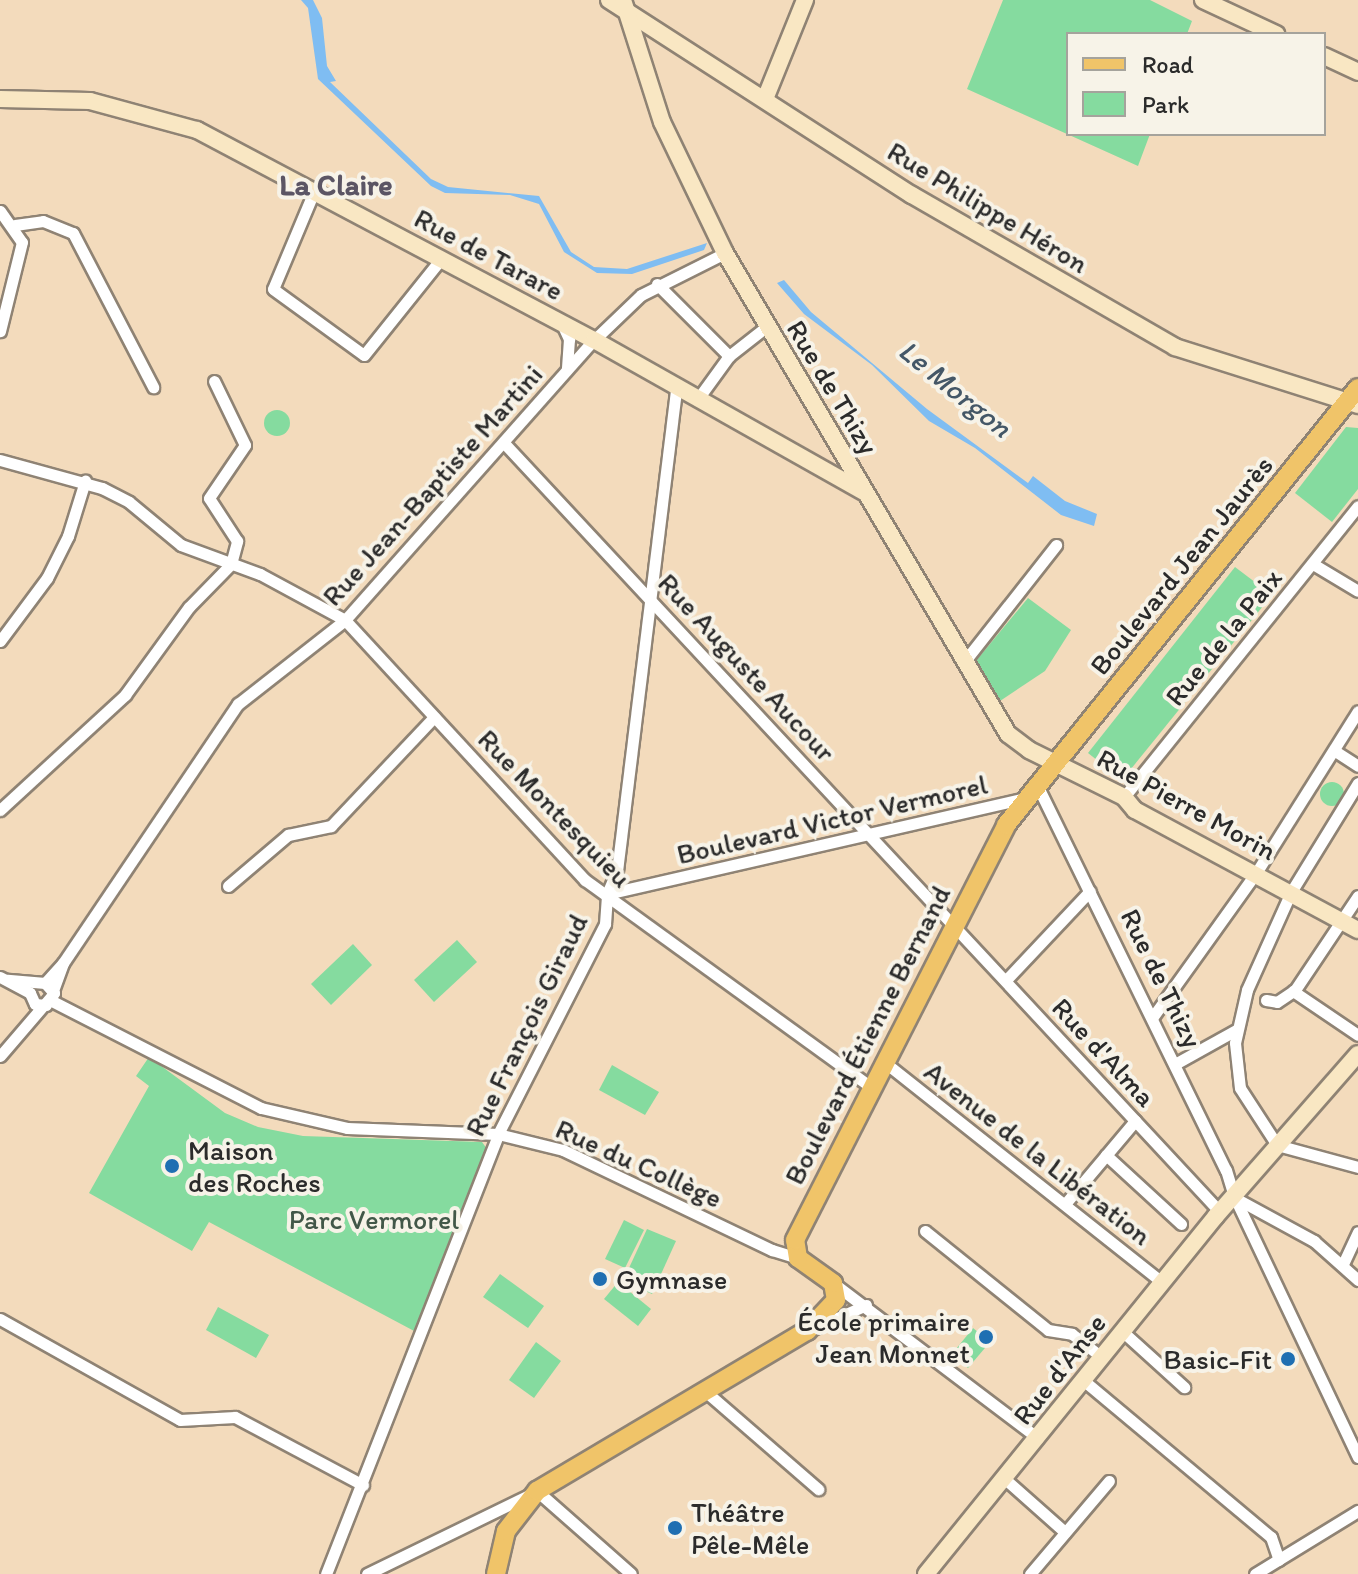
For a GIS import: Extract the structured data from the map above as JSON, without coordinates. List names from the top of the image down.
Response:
{
  "streets": {
    "main road": [
      "Rue Philippe Héron",
      "Rue de Tarare",
      "Rue de Thizy",
      "Boulevard Jean Jaurès",
      "Rue Pierre Morin",
      "Boulevard Étienne Bernand",
      "Rue d'Anse"
    ],
    "street": [
      "Rue Jean-Baptiste Martini",
      "Rue de la Paix",
      "Rue Auguste Aucour",
      "Rue Montesquieu",
      "Boulevard Victor Vermorel",
      "Rue François Giraud",
      "Rue d'Alma",
      "Avenue de la Libération",
      "Rue du Collège"
    ]
  },
  "crossings": [
    ["Rue Philippe Héron", "Rue de Thizy"],
    ["Rue Philippe Héron", "Boulevard Jean Jaurès"],
    ["Rue de Tarare", "Rue de Thizy"],
    ["Rue de Tarare", "Rue Jean-Baptiste Martini"],
    ["Rue de Tarare", "Rue François Giraud"],
    ["Rue de Thizy", "Rue Jean-Baptiste Martini"],
    ["Rue de Thizy", "Boulevard Jean Jaurès"],
    ["Rue de Thizy", "Rue Pierre Morin"],
    ["Rue de Thizy", "Boulevard Étienne Bernand"],
    ["Rue de Thizy", "Rue d'Anse"],
    ["Rue Jean-Baptiste Martini", "Rue Auguste Aucour"],
    ["Rue Jean-Baptiste Martini", "Rue Montesquieu"],
    ["Rue Jean-Baptiste Martini", "Rue du Collège"],
    ["Boulevard Jean Jaurès", "Rue Pierre Morin"],
    ["Boulevard Jean Jaurès", "Boulevard Étienne Bernand"],
    ["Rue de la Paix", "Rue Pierre Morin"],
    ["Rue Auguste Aucour", "Boulevard Victor Vermorel"],
    ["Rue Auguste Aucour", "Rue François Giraud"],
    ["Rue Auguste Aucour", "Boulevard Étienne Bernand"],
    ["Rue Auguste Aucour", "Rue d'Alma"],
    ["Rue Montesquieu", "Boulevard Victor Vermorel"],
    ["Rue Montesquieu", "Rue François Giraud"],
    ["Rue Montesquieu", "Boulevard Étienne Bernand"],
    ["Boulevard Victor Vermorel", "Rue François Giraud"],
    ["Boulevard Victor Vermorel", "Boulevard Étienne Bernand"],
    ["Rue François Giraud", "Rue du Collège"],
    ["Boulevard Étienne Bernand", "Rue d'Alma"],
    ["Boulevard Étienne Bernand", "Avenue de la Libération"],
    ["Boulevard Étienne Bernand", "Rue du Collège"],
    ["Rue d'Alma", "Rue d'Anse"],
    ["Avenue de la Libération", "Rue d'Anse"]
  ],
  "districts": ["La Claire"],
  "water": ["Le Morgon"],
  "parks": ["Parc Vermorel"],
  "places": [
    "Maison des Roches",
    "Gymnase",
    "École primaire Jean Monnet",
    "Basic-Fit",
    "Théâtre Pêle-Mêle"
  ],
  "legend": ["Road", "Park"]
}
